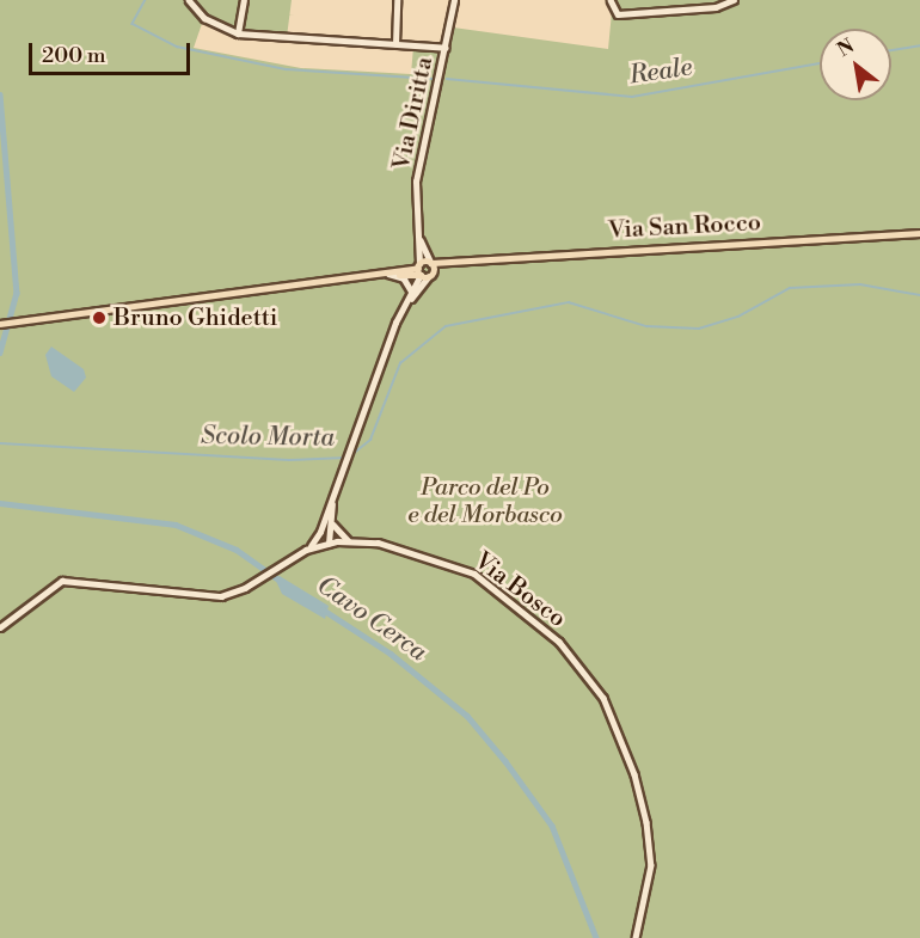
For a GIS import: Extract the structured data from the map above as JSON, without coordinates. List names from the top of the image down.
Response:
{
  "streets": {
    "main road": ["Via San Rocco"],
    "street": ["Via Diritta", "Via Bosco"]
  },
  "crossings": [
    ["Via Diritta", "Via San Rocco"]
  ],
  "water": ["Reale", "Scolo Morta", "Cavo Cerca"],
  "parks": ["Parco del Po e del Morbasco"],
  "places": ["Bruno Ghidetti"],
  "scale_bar": "200 m",
  "north": "top left"
}
